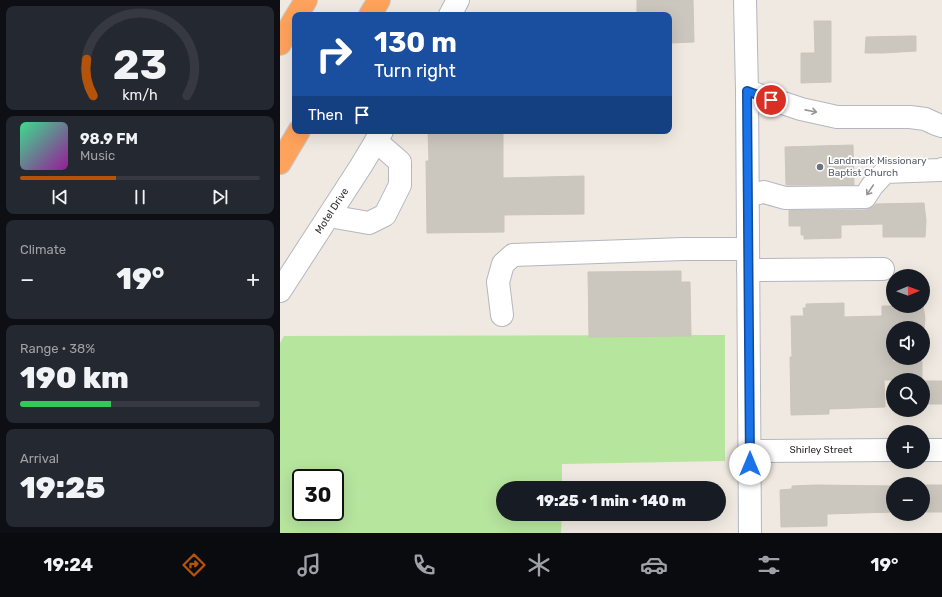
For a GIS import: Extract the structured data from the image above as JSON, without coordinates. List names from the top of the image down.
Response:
{
  "streets": {
    "street": ["Motel Drive", "Shirley Street"]
  },
  "places": ["Landmark Missionary Baptist Church"],
  "north": "right",
  "page": {
    "turn": ["130 m", "Turn right"],
    "then": "Then",
    "song": ["98.9 FM", "Music"],
    "tile": [
      "Climate",
      ["Range · 38%", "190 km"],
      ["Arrival", "19:25"]
    ],
    "heat": ["−", "19°", "+"],
    "map_buttons": ["+", "−"],
    "limit": "30",
    "trip": "19:25 · 1 min · 140 m",
    "tabs": ["19:24", "19°"],
    "gauge": ["23", "km/h"]
  }
}
